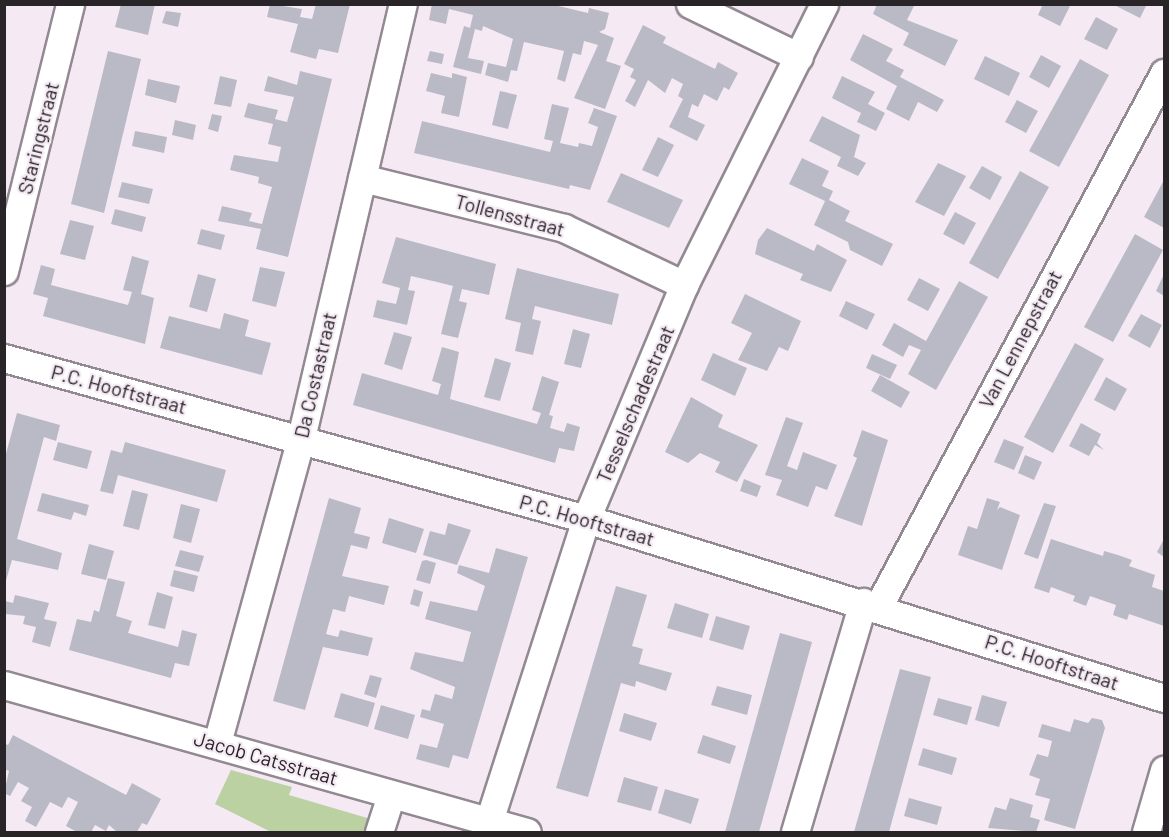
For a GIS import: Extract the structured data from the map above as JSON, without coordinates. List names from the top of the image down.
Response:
{
  "streets": {
    "street": [
      "Staringstraat",
      "Tollensstraat",
      "Van Lennepstraat",
      "Da Costastraat",
      "P.C. Hooftstraat",
      "Tesselschadestraat",
      "Jacob Catsstraat"
    ]
  },
  "crossings": [
    ["Tollensstraat", "Da Costastraat"],
    ["Tollensstraat", "Tesselschadestraat"],
    ["Van Lennepstraat", "P.C. Hooftstraat"],
    ["Da Costastraat", "P.C. Hooftstraat"],
    ["Da Costastraat", "Jacob Catsstraat"],
    ["P.C. Hooftstraat", "Tesselschadestraat"],
    ["Tesselschadestraat", "Jacob Catsstraat"]
  ]
}
